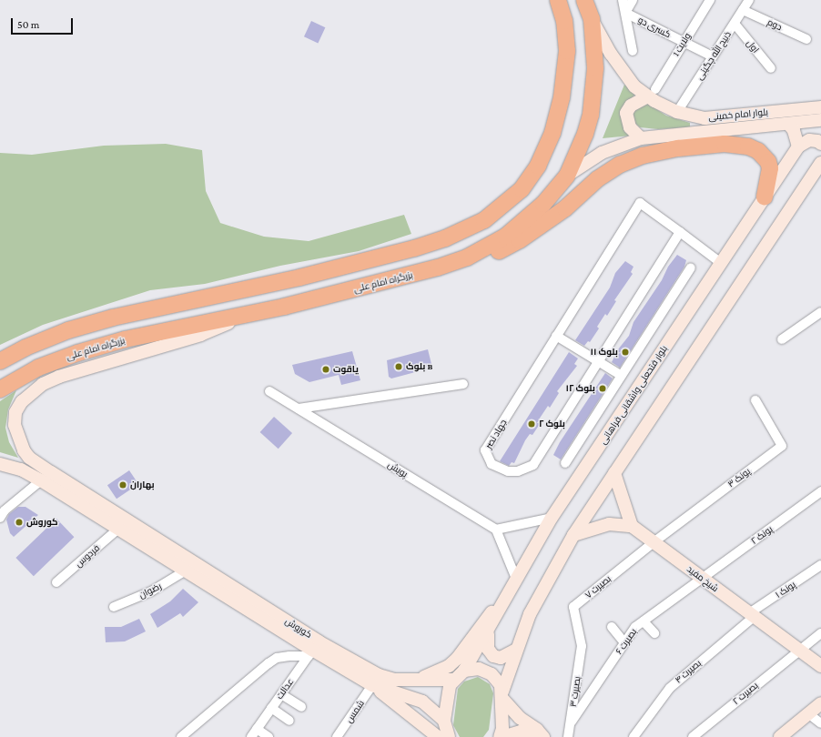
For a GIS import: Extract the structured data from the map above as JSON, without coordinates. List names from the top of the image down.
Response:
{
  "streets": {
    "highway": ["بزرگراه امام علی"],
    "main road": [
      "بلوار امام خمینی",
      "بلوار فتحعلی واشقانی فراهانی",
      "شیخ مفید",
      "کوروش"
    ],
    "street": [
      "دوم",
      "کسری دو",
      "ولایت 1",
      "اول",
      "ذبیح الله چگینی",
      "جهاد نصر",
      "پویش",
      "پونک ۳",
      "پونک ۲",
      "فردوس",
      "بصیرت ۷",
      "پونک ۱",
      "رضوان",
      "بصیرت ۶",
      "بصیرت ۴",
      "عدالت",
      "بصیرت ۳",
      "بصیرت ۲",
      "شمس"
    ]
  },
  "crossings": [
    ["دوم", "ذبیح الله چگینی"],
    ["کسری دو", "ولایت 1"],
    ["کسری دو", "ذبیح الله چگینی"],
    ["ولایت 1", "بلوار امام خمینی"],
    ["اول", "ذبیح الله چگینی"],
    ["ذبیح الله چگینی", "بلوار امام خمینی"],
    ["بلوار امام خمینی", "بزرگراه امام علی"],
    ["بزرگراه امام علی", "کوروش"],
    ["بلوار فتحعلی واشقانی فراهانی", "جهاد نصر"],
    ["بلوار فتحعلی واشقانی فراهانی", "کوروش"],
    ["پونک ۳", "شیخ مفید"],
    ["پونک ۳", "بصیرت ۷"],
    ["پونک ۲", "شیخ مفید"],
    ["پونک ۲", "بصیرت ۶"],
    ["فردوس", "کوروش"],
    ["شیخ مفید", "بصیرت ۷"],
    ["شیخ مفید", "پونک ۱"],
    ["شیخ مفید", "بصیرت ۶"],
    ["شیخ مفید", "بصیرت ۴"],
    ["شیخ مفید", "بصیرت ۲"],
    ["بصیرت ۷", "بصیرت ۳"],
    ["پونک ۱", "بصیرت ۴"],
    ["رضوان", "کوروش"],
    ["کوروش", "عدالت"],
    ["کوروش", "شمس"],
    ["بصیرت ۶", "بصیرت ۳"]
  ],
  "places": [
    "بلوک ۱۱",
    "بلوک B",
    "یاقوت",
    "بلوک ۱۲",
    "بلوک ۲",
    "بهاران",
    "کوروش"
  ],
  "scale_bar": "50 m"
}
